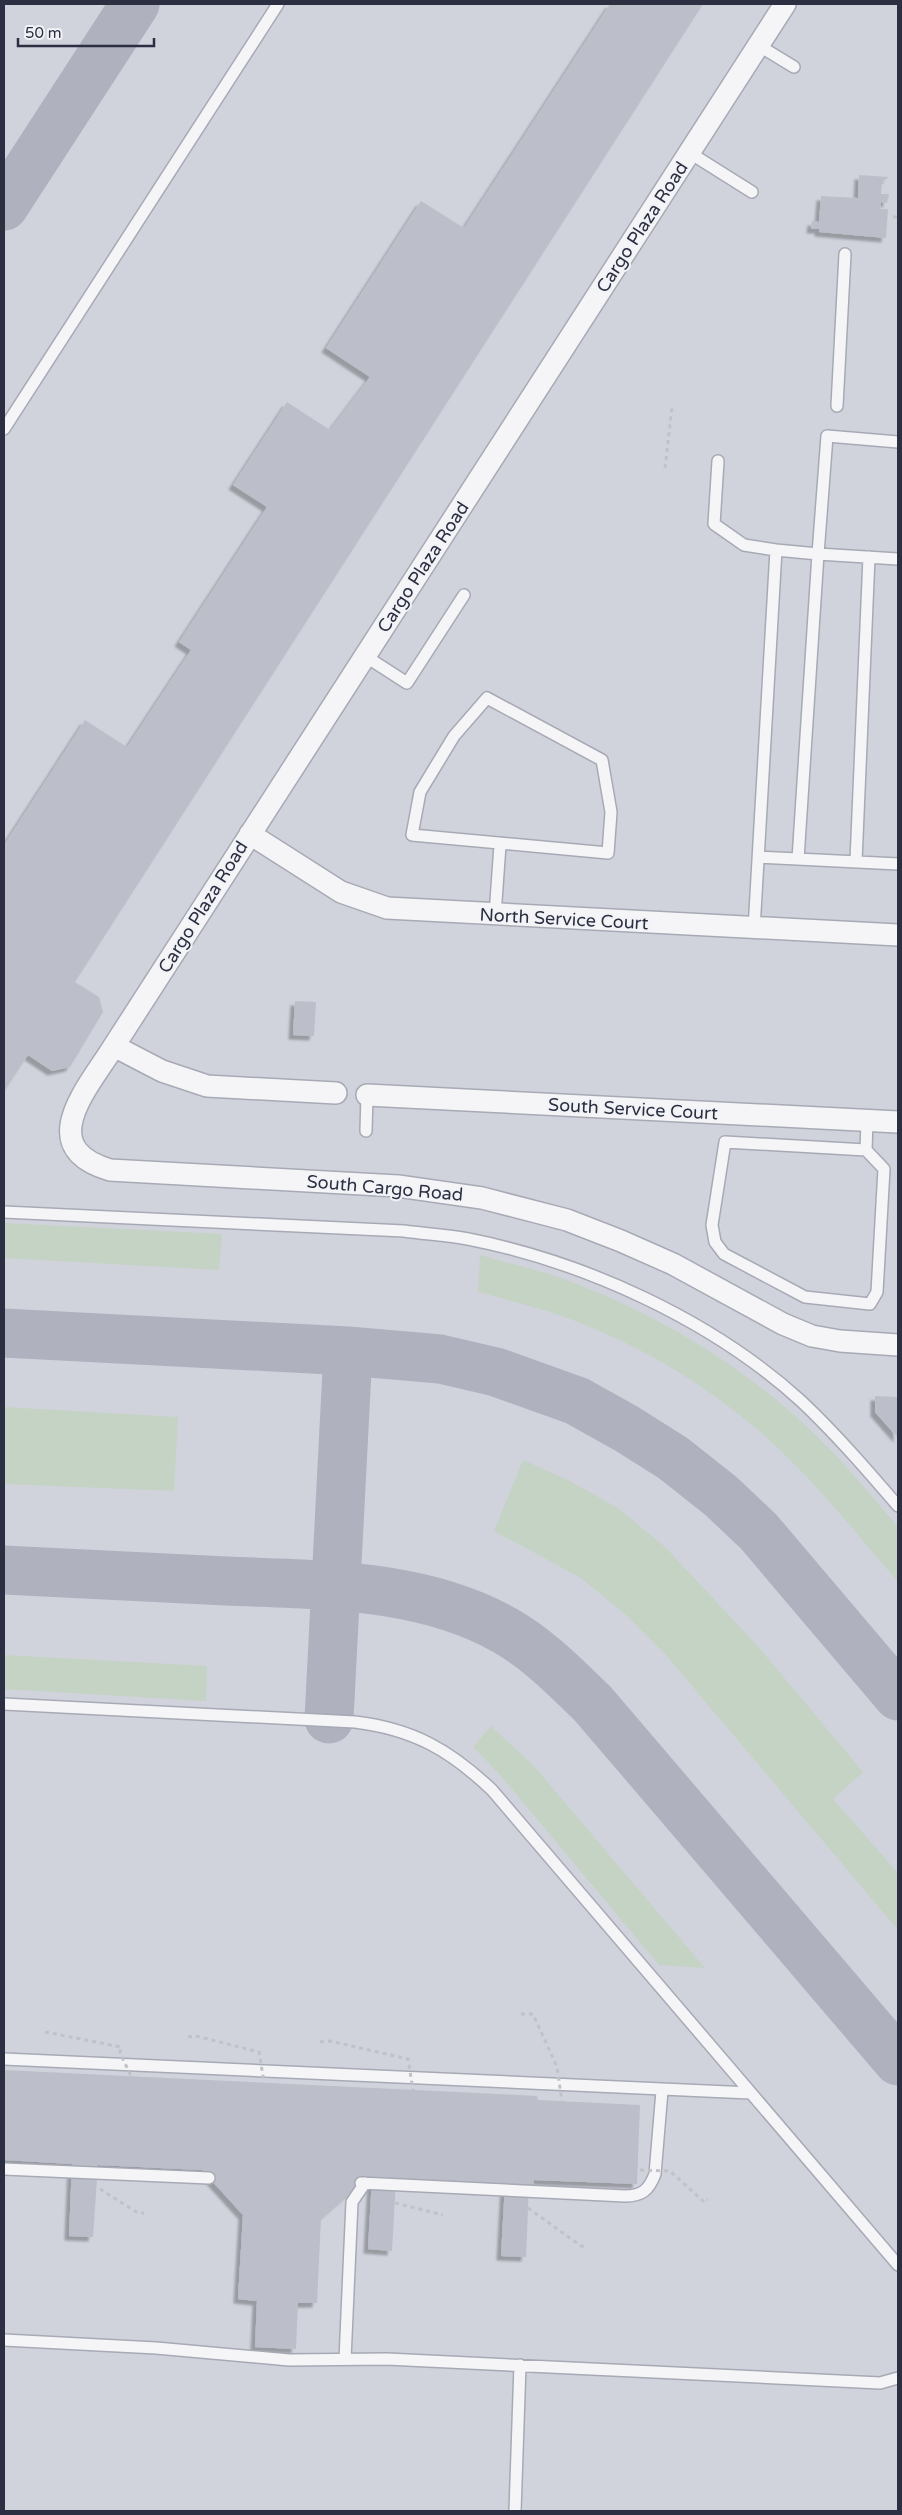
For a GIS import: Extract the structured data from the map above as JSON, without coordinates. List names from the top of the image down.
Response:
{
  "streets": {
    "street": [
      "Cargo Plaza Road",
      "North Service Court",
      "South Service Court",
      "South Cargo Road"
    ]
  },
  "crossings": [
    ["Cargo Plaza Road", "North Service Court"],
    ["Cargo Plaza Road", "South Cargo Road"]
  ],
  "scale_bar": "50 m"
}
